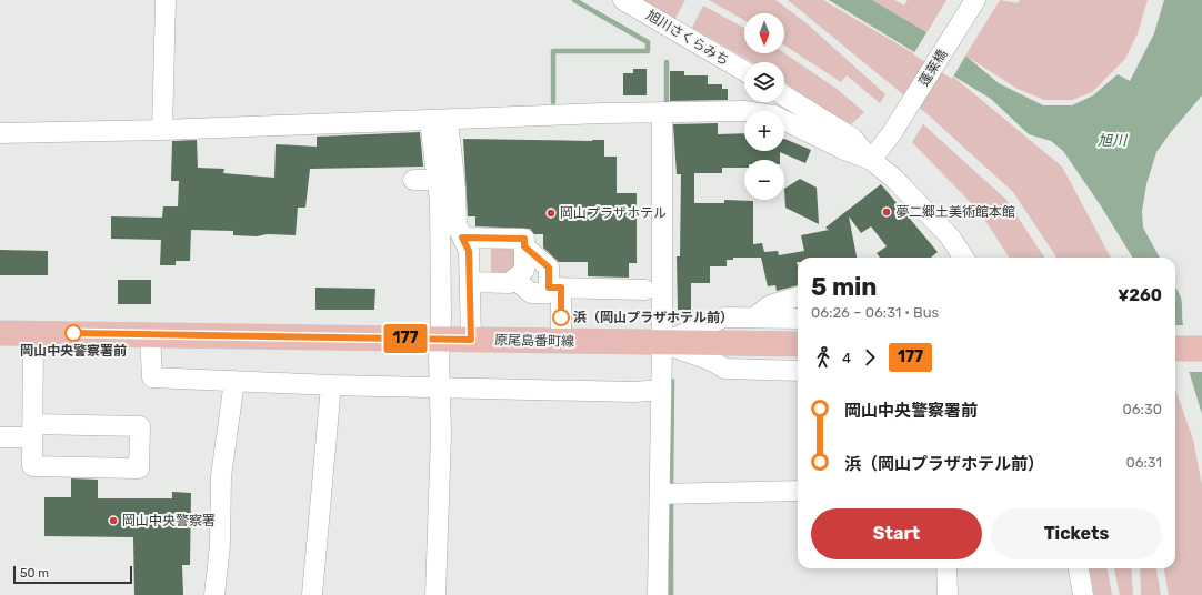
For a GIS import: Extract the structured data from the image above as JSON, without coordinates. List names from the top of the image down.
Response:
{
  "streets": {
    "main road": ["原尾島番町線"],
    "street": ["旭川さくらみち", "蓬莱橋"]
  },
  "water": ["旭川"],
  "places": [
    "夢二郷土美術館本館",
    "岡山プラザホテル",
    "浜（岡山プラザホテル前）",
    "岡山中央警察署前",
    "岡山中央警察署"
  ],
  "lines": ["bus line 177"],
  "scale_bar": "50 m",
  "north": "bottom",
  "page": {
    "on_map": "177",
    "map_buttons": ["+", "−"],
    "heading": ["5 min", "06:26 – 06:31 · Bus", "¥260"],
    "legs": ["4", "177"],
    "list": [
      {
        "name": "岡山中央警察署前",
        "value": "06:30"
      },
      {
        "name": "浜（岡山プラザホテル前）",
        "value": "06:31"
      }
    ],
    "buttons": ["Start", "Tickets"],
    "scale": "50 m"
  }
}
